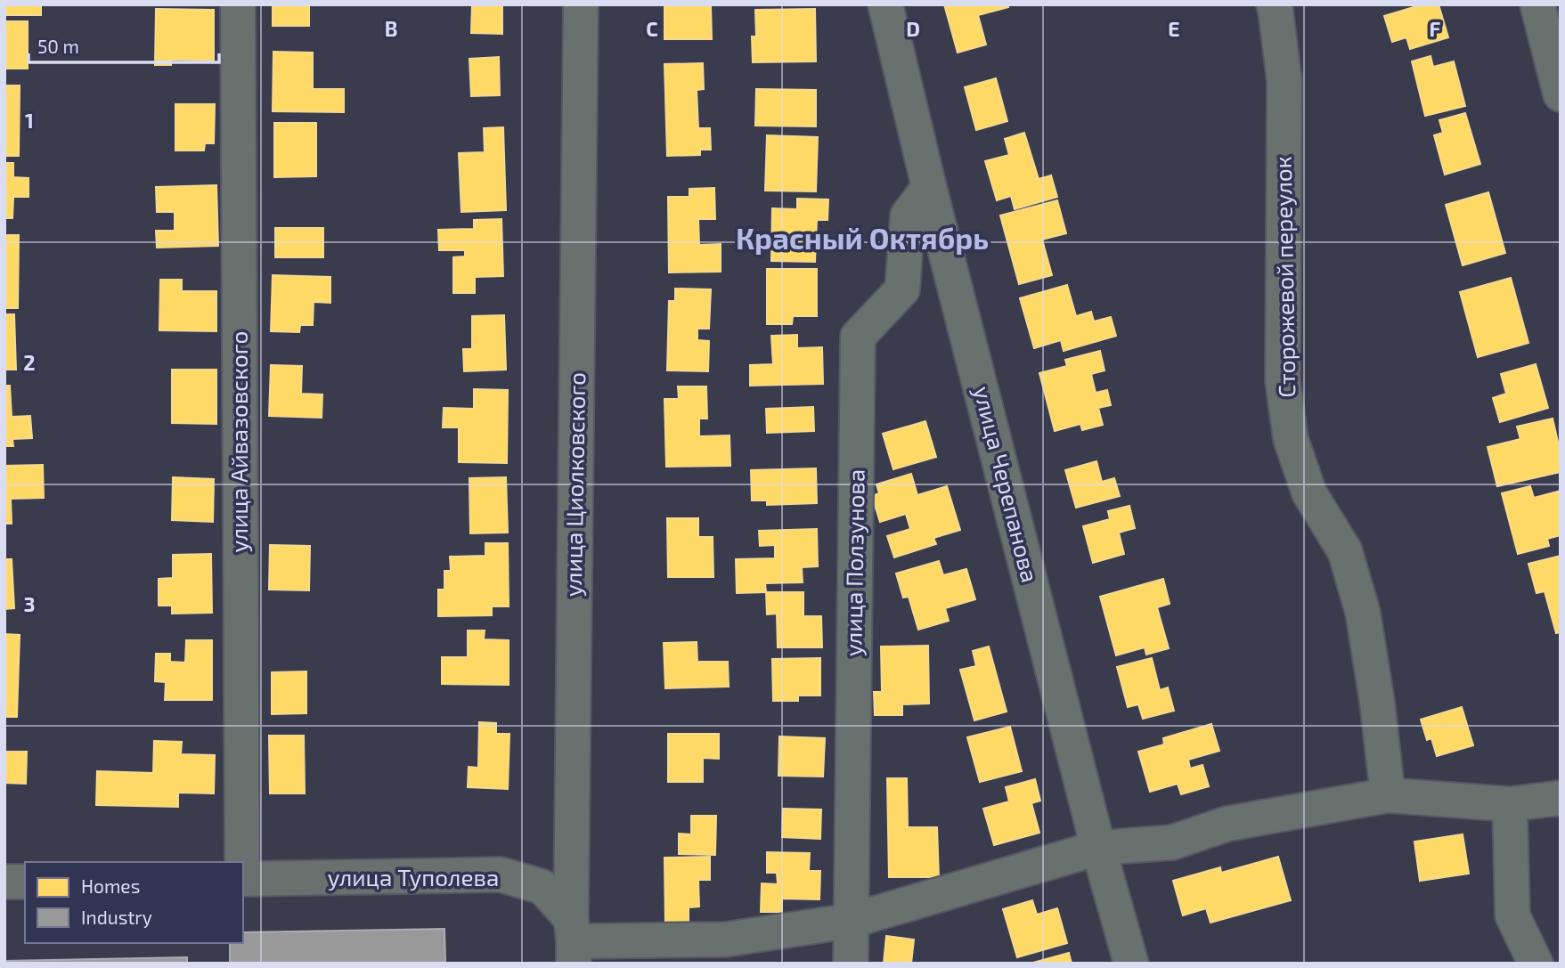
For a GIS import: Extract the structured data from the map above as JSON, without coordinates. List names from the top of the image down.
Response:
{
  "streets": {
    "street": [
      "Сторожевой переулок",
      "улица Айвазовского",
      "улица Циолковского",
      "улица Черепанова",
      "улица Ползунова",
      "улица Туполева"
    ]
  },
  "crossings": [
    ["улица Циолковского", "улица Туполева"],
    ["улица Черепанова", "улица Ползунова"]
  ],
  "districts": ["Красный Октябрь"],
  "legend": ["Homes", "Industry"],
  "scale_bar": "50 m",
  "grid": {
    "columns": [
      "B",
      "C",
      "D",
      "E",
      "F"
    ],
    "rows": ["1", "2", "3"]
  }
}
